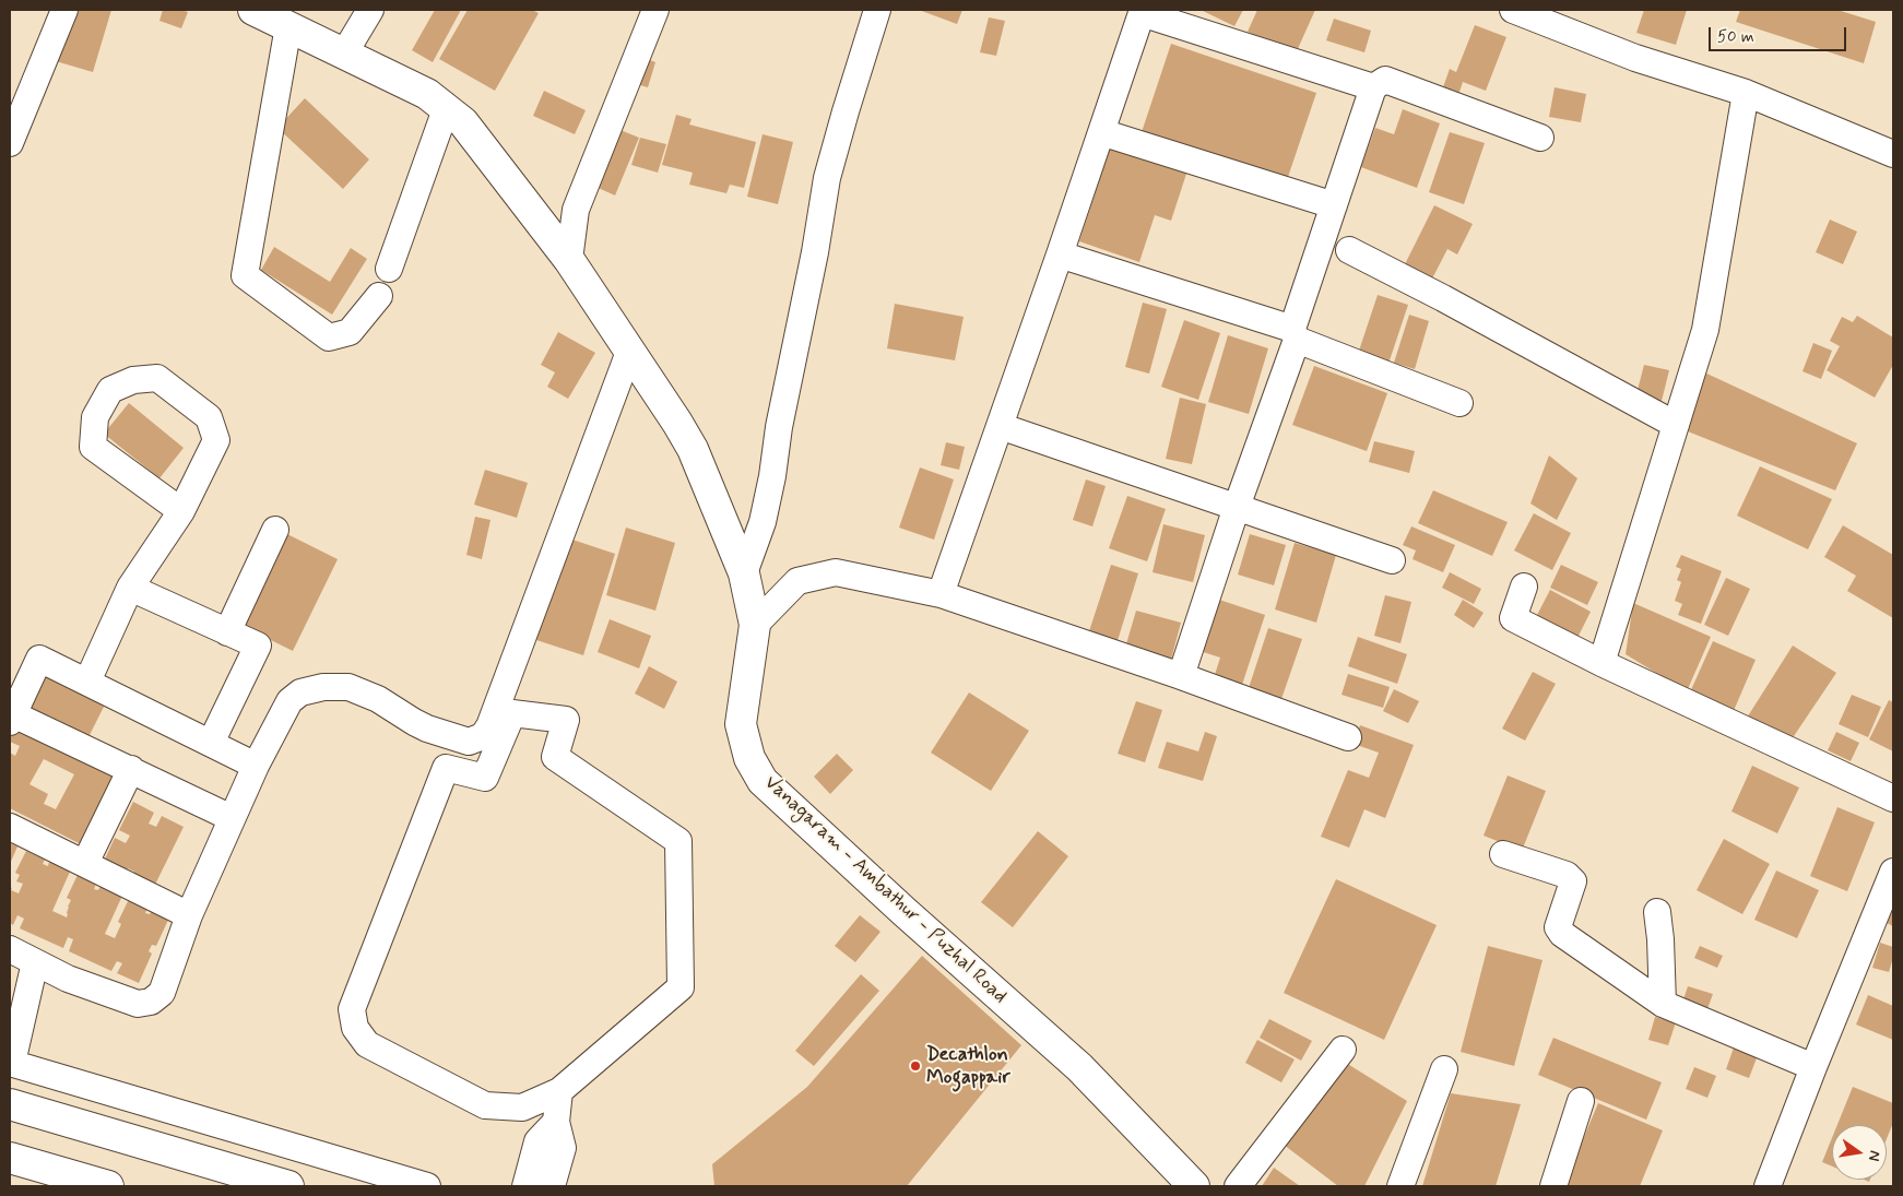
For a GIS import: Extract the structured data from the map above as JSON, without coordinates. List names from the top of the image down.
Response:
{
  "streets": {
    "main road": ["Vanagaram - Ambathur - Puzhal Road"]
  },
  "places": ["Decathlon Mogappair"],
  "scale_bar": "50 m",
  "north": "right"
}
